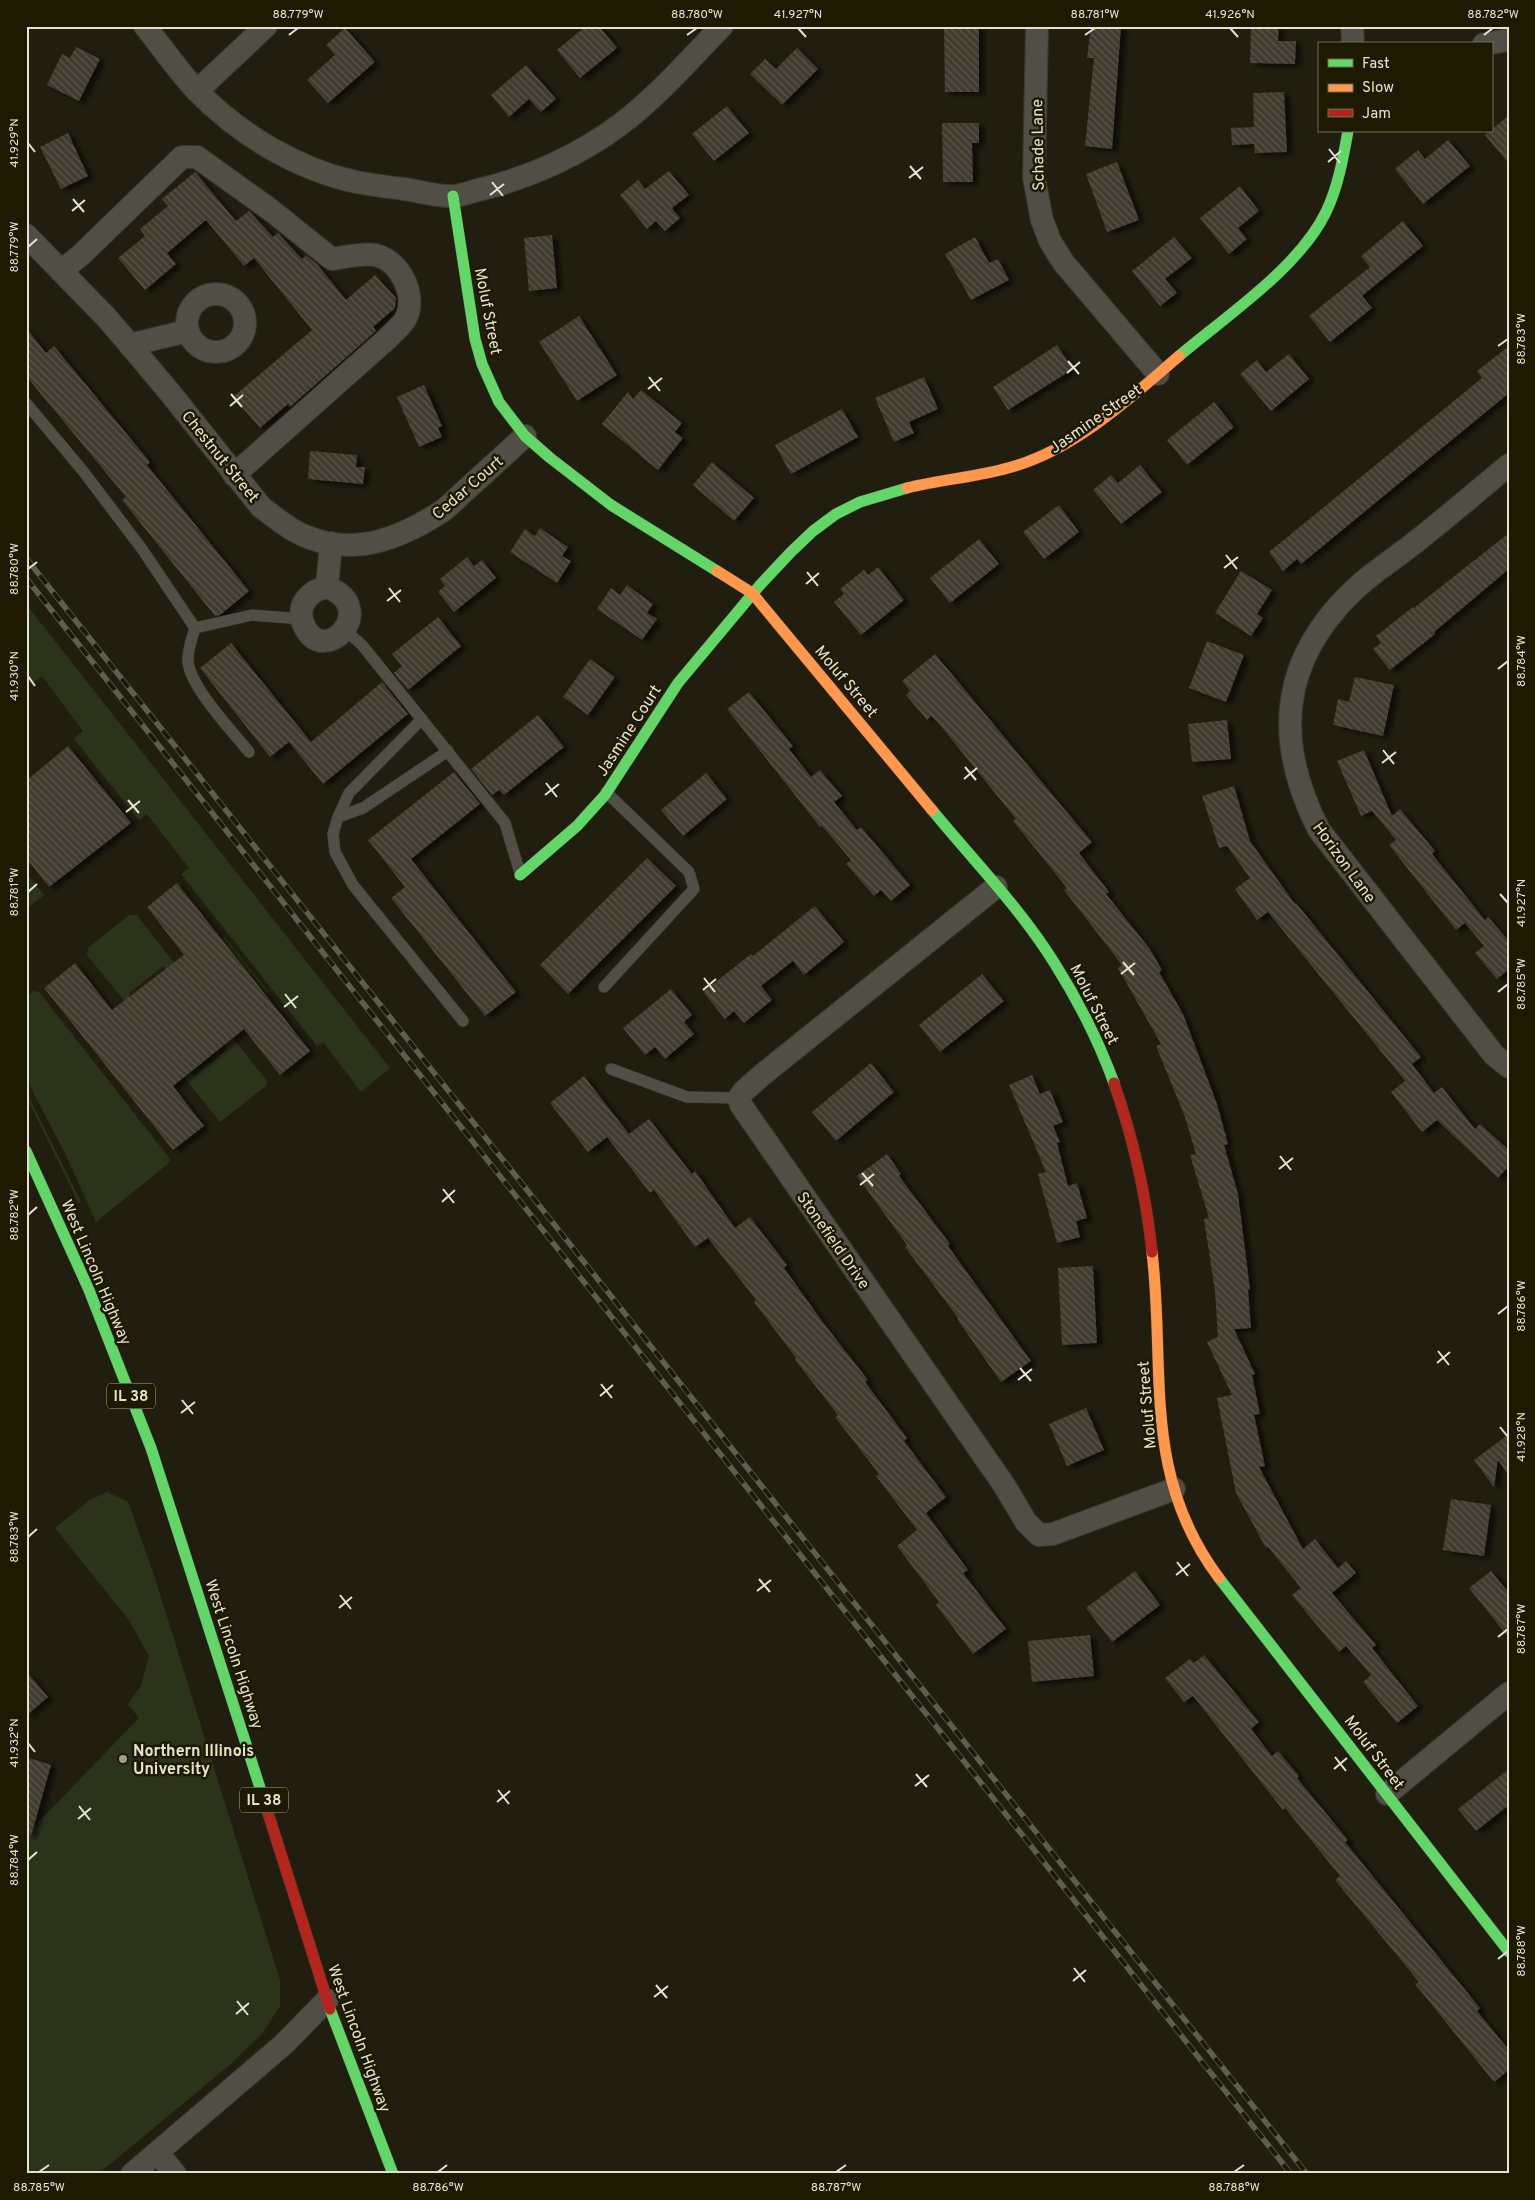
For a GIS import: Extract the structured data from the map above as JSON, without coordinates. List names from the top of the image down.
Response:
{
  "streets": {
    "street": [
      "Schade Lane",
      "Moluf Street",
      "Jasmine Street",
      "Chestnut Street",
      "Cedar Court",
      "Jasmine Court",
      "Horizon Lane",
      "Stonefield Drive",
      "West Lincoln Highway",
      "IL 38"
    ]
  },
  "crossings": [
    ["Schade Lane", "Jasmine Street"],
    ["Moluf Street", "Jasmine Street"],
    ["Moluf Street", "Cedar Court"],
    ["Moluf Street", "Jasmine Court"],
    ["Moluf Street", "Stonefield Drive"],
    ["Jasmine Street", "Jasmine Court"],
    ["Chestnut Street", "Cedar Court"]
  ],
  "places": ["Northern Illinois University"],
  "legend": ["Fast", "Slow", "Jam"],
  "coordinates": [
    "88.779°W",
    "88.780°W",
    "41.927°N",
    "88.781°W",
    "41.926°N",
    "88.782°W",
    "41.929°N",
    "88.783°W",
    "88.784°W",
    "41.930°N",
    "88.785°W",
    "88.786°W",
    "41.928°N",
    "88.787°W",
    "41.932°N",
    "88.788°W"
  ]
}
